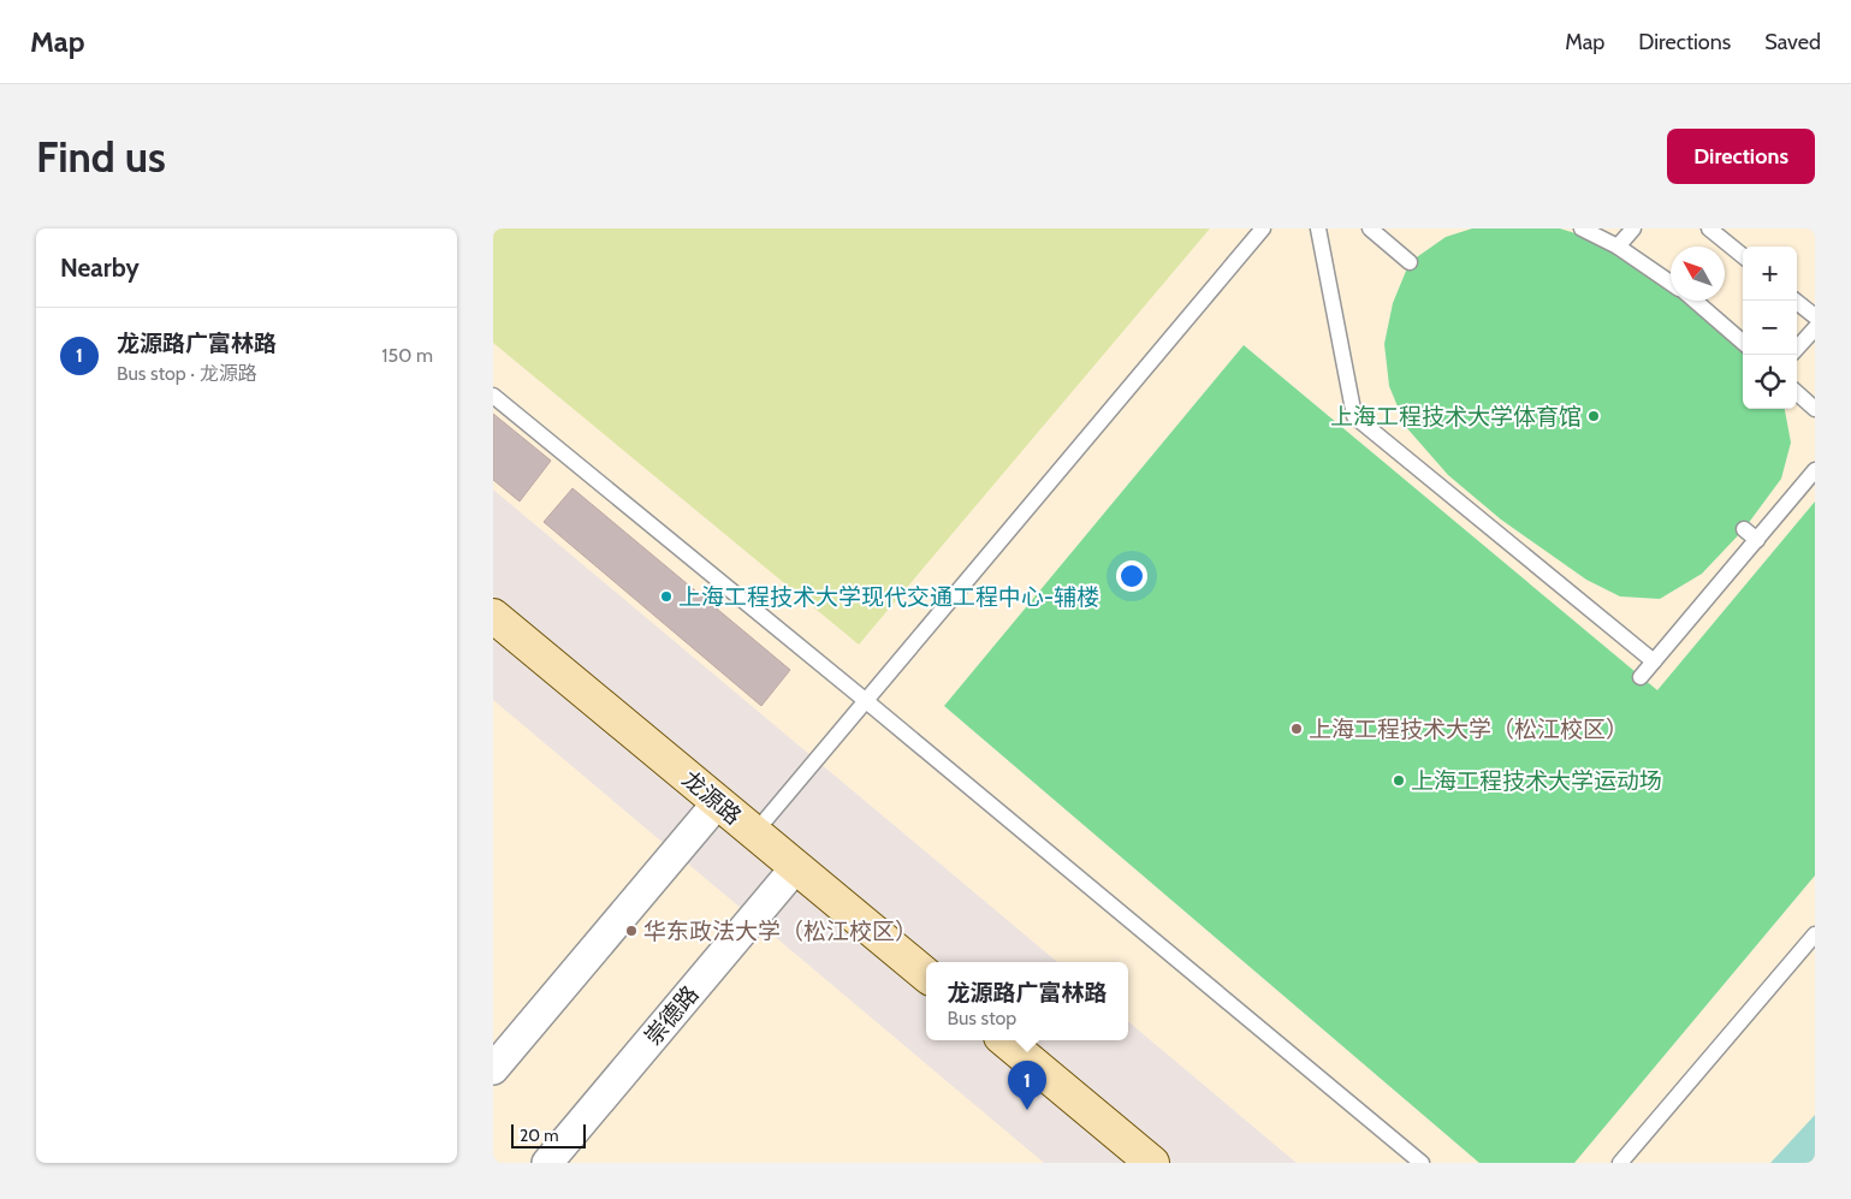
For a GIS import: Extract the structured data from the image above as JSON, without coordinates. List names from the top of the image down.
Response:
{
  "streets": {
    "main road": ["龙源路"],
    "street": ["崇德路"]
  },
  "crossings": [
    ["龙源路", "崇德路"]
  ],
  "places": [
    "上海工程技术大学体育馆",
    "上海工程技术大学现代交通工程中心-辅楼",
    "上海工程技术大学（松江校区）",
    "上海工程技术大学运动场",
    "华东政法大学（松江校区）"
  ],
  "scale_bar": "20 m",
  "north": "top left",
  "page": {
    "header": "Map",
    "nav": ["Map", "Directions", "Saved"],
    "buttons": "Directions",
    "title": "Find us",
    "heading": "Nearby",
    "map_buttons": ["+", "−"],
    "list": [
      {
        "mark": "1",
        "name": "龙源路广富林路",
        "note": "Bus stop · 龙源路",
        "value": "150 m"
      }
    ],
    "popup": ["龙源路广富林路", "Bus stop"],
    "pins": "1",
    "scale": "20 m"
  }
}
